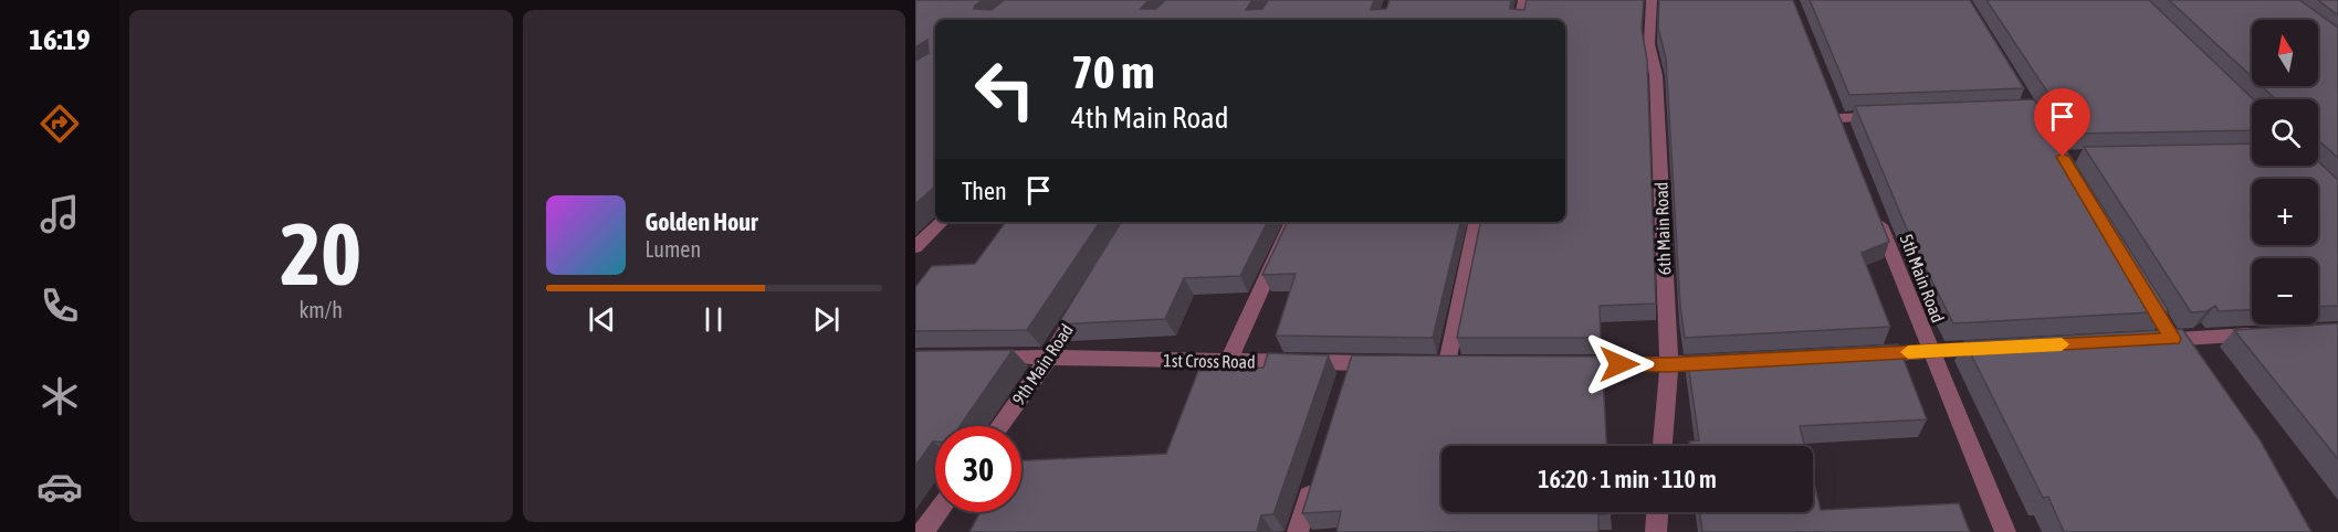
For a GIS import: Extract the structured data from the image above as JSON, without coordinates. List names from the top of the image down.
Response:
{
  "streets": {
    "street": [
      "6th Main Road",
      "5th Main Road",
      "1st Cross Road",
      "9th Main Road"
    ]
  },
  "crossings": [
    ["1st Cross Road", "9th Main Road"]
  ],
  "north": "top",
  "page": {
    "tabs": "16:19",
    "tile": ["20", "km/h"],
    "map_buttons": ["+", "−"],
    "turn": ["70 m", "4th Main Road"],
    "then": "Then",
    "song": ["Golden Hour", "Lumen"],
    "limit": "30",
    "trip": "16:20 · 1 min · 110 m"
  }
}
